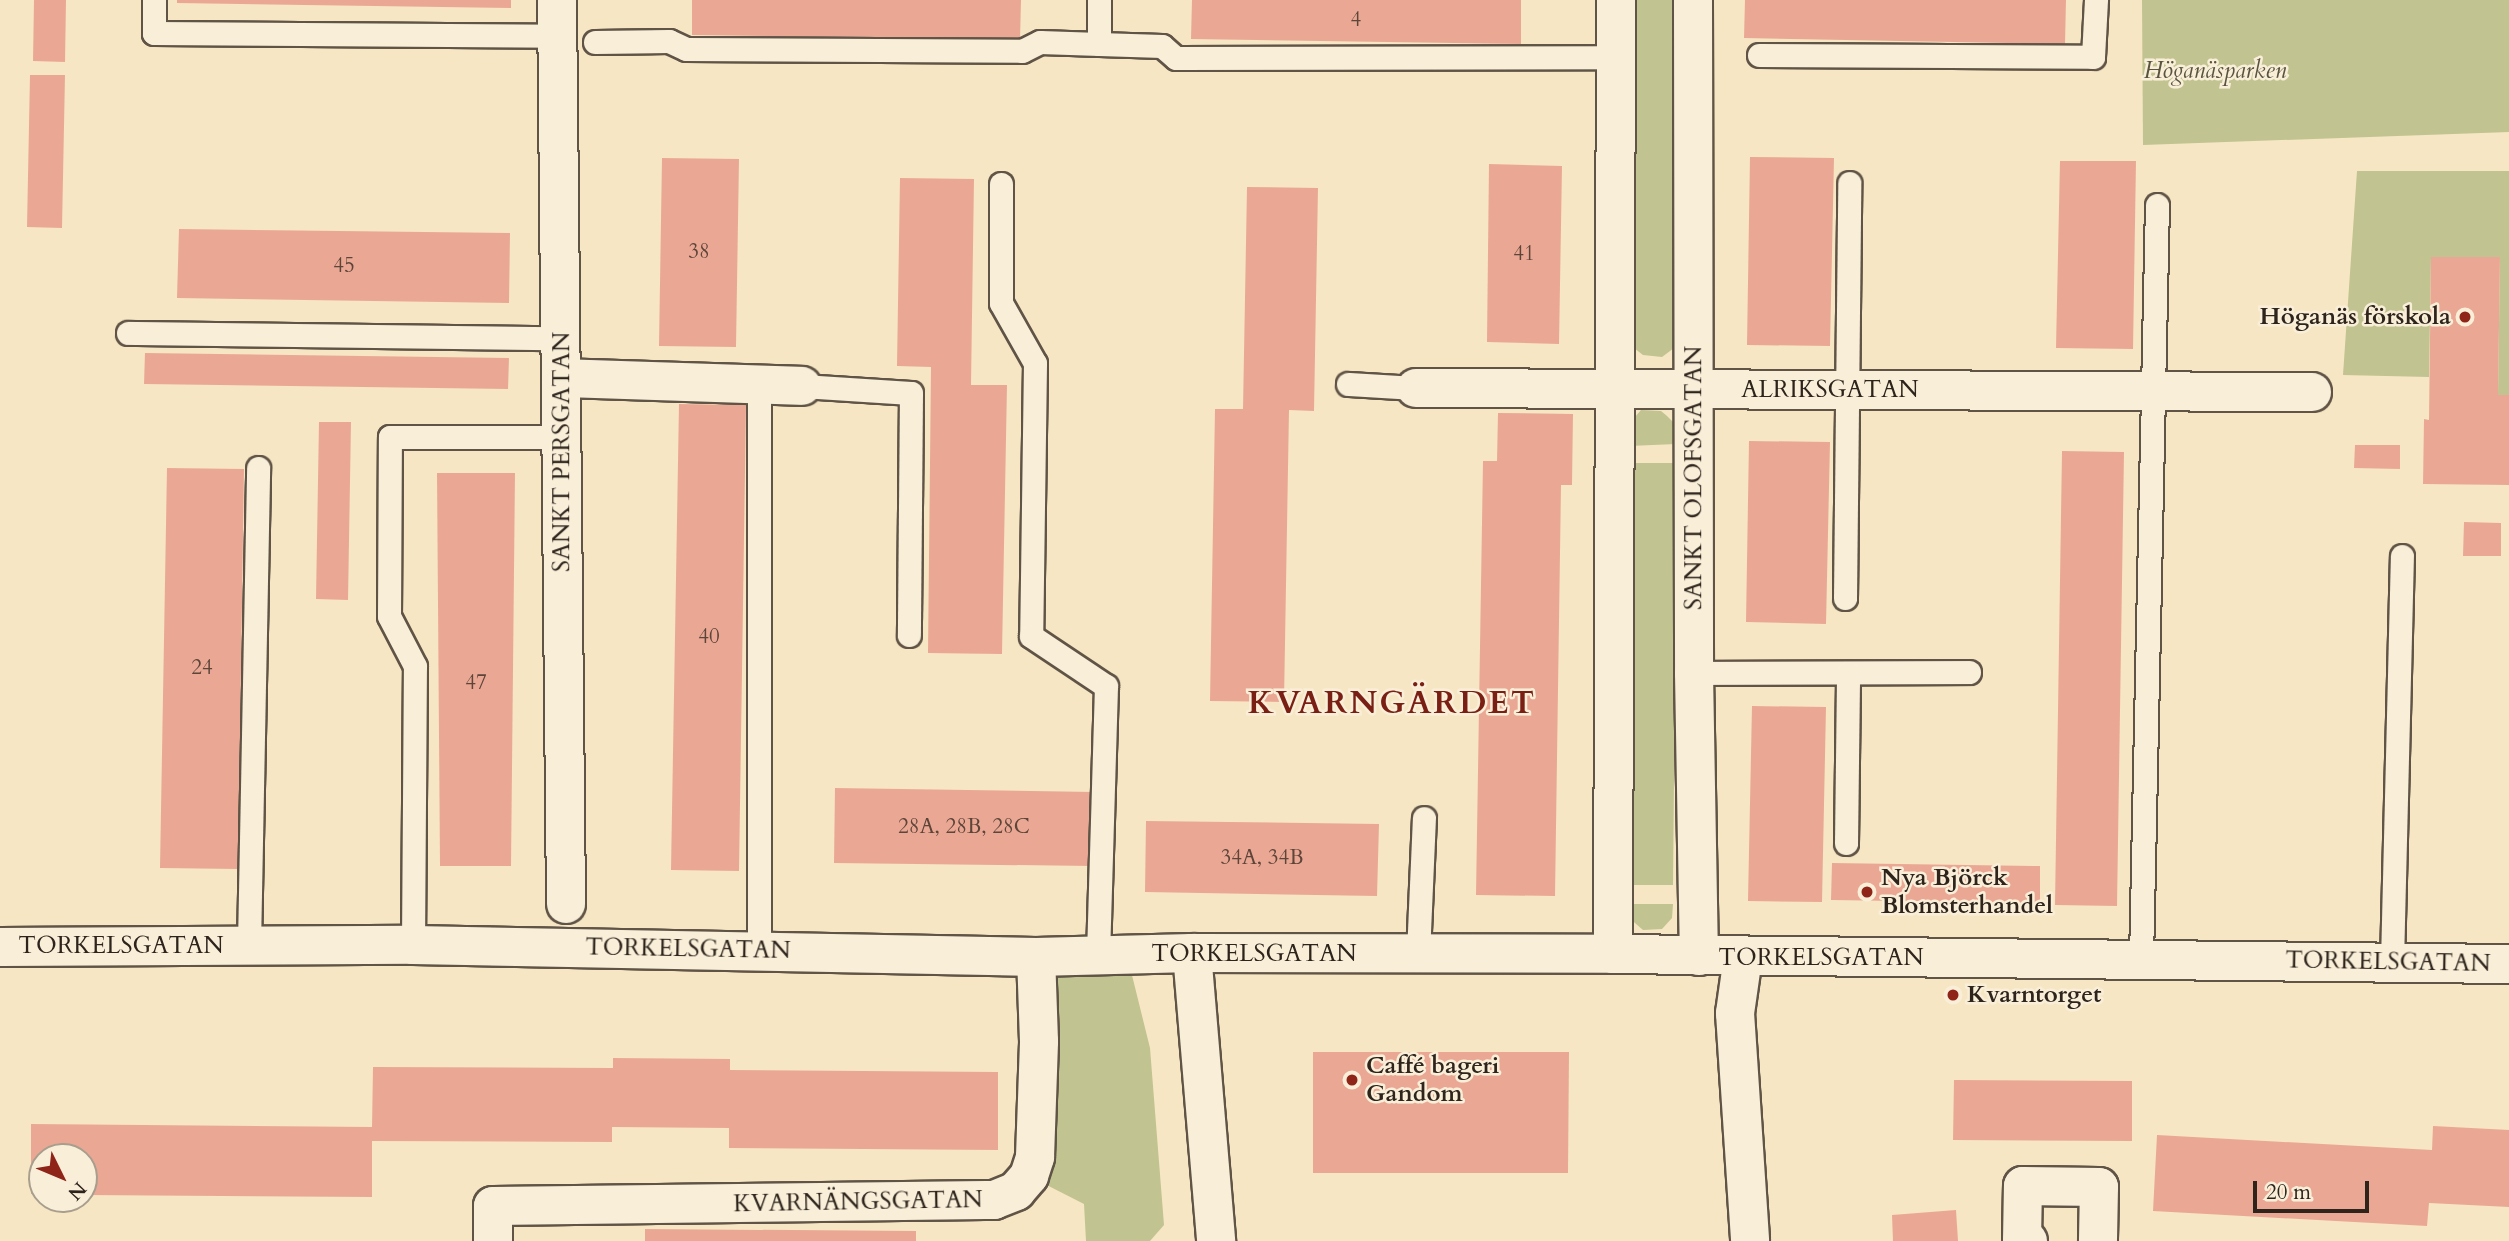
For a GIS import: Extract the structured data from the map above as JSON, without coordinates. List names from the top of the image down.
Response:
{
  "streets": {
    "street": [
      "ALRIKSGATAN",
      "SANKT PERSGATAN",
      "SANKT OLOFSGATAN",
      "TORKELSGATAN",
      "KVARNÄNGSGATAN"
    ]
  },
  "crossings": [
    ["ALRIKSGATAN", "SANKT OLOFSGATAN"],
    ["SANKT OLOFSGATAN", "TORKELSGATAN"],
    ["TORKELSGATAN", "KVARNÄNGSGATAN"]
  ],
  "districts": ["KVARNGÄRDET"],
  "parks": ["Höganäsparken"],
  "places": [
    "Höganäs förskola",
    "Nya Björck Blomsterhandel",
    "Kvarntorget",
    "Caffé bageri Gandom"
  ],
  "house_numbers": [
    "4",
    "38",
    "41",
    "45",
    "40",
    "24",
    "47",
    "28A, 28B, 28C",
    "34A, 34B"
  ],
  "scale_bar": "20 m",
  "north": "bottom right"
}
